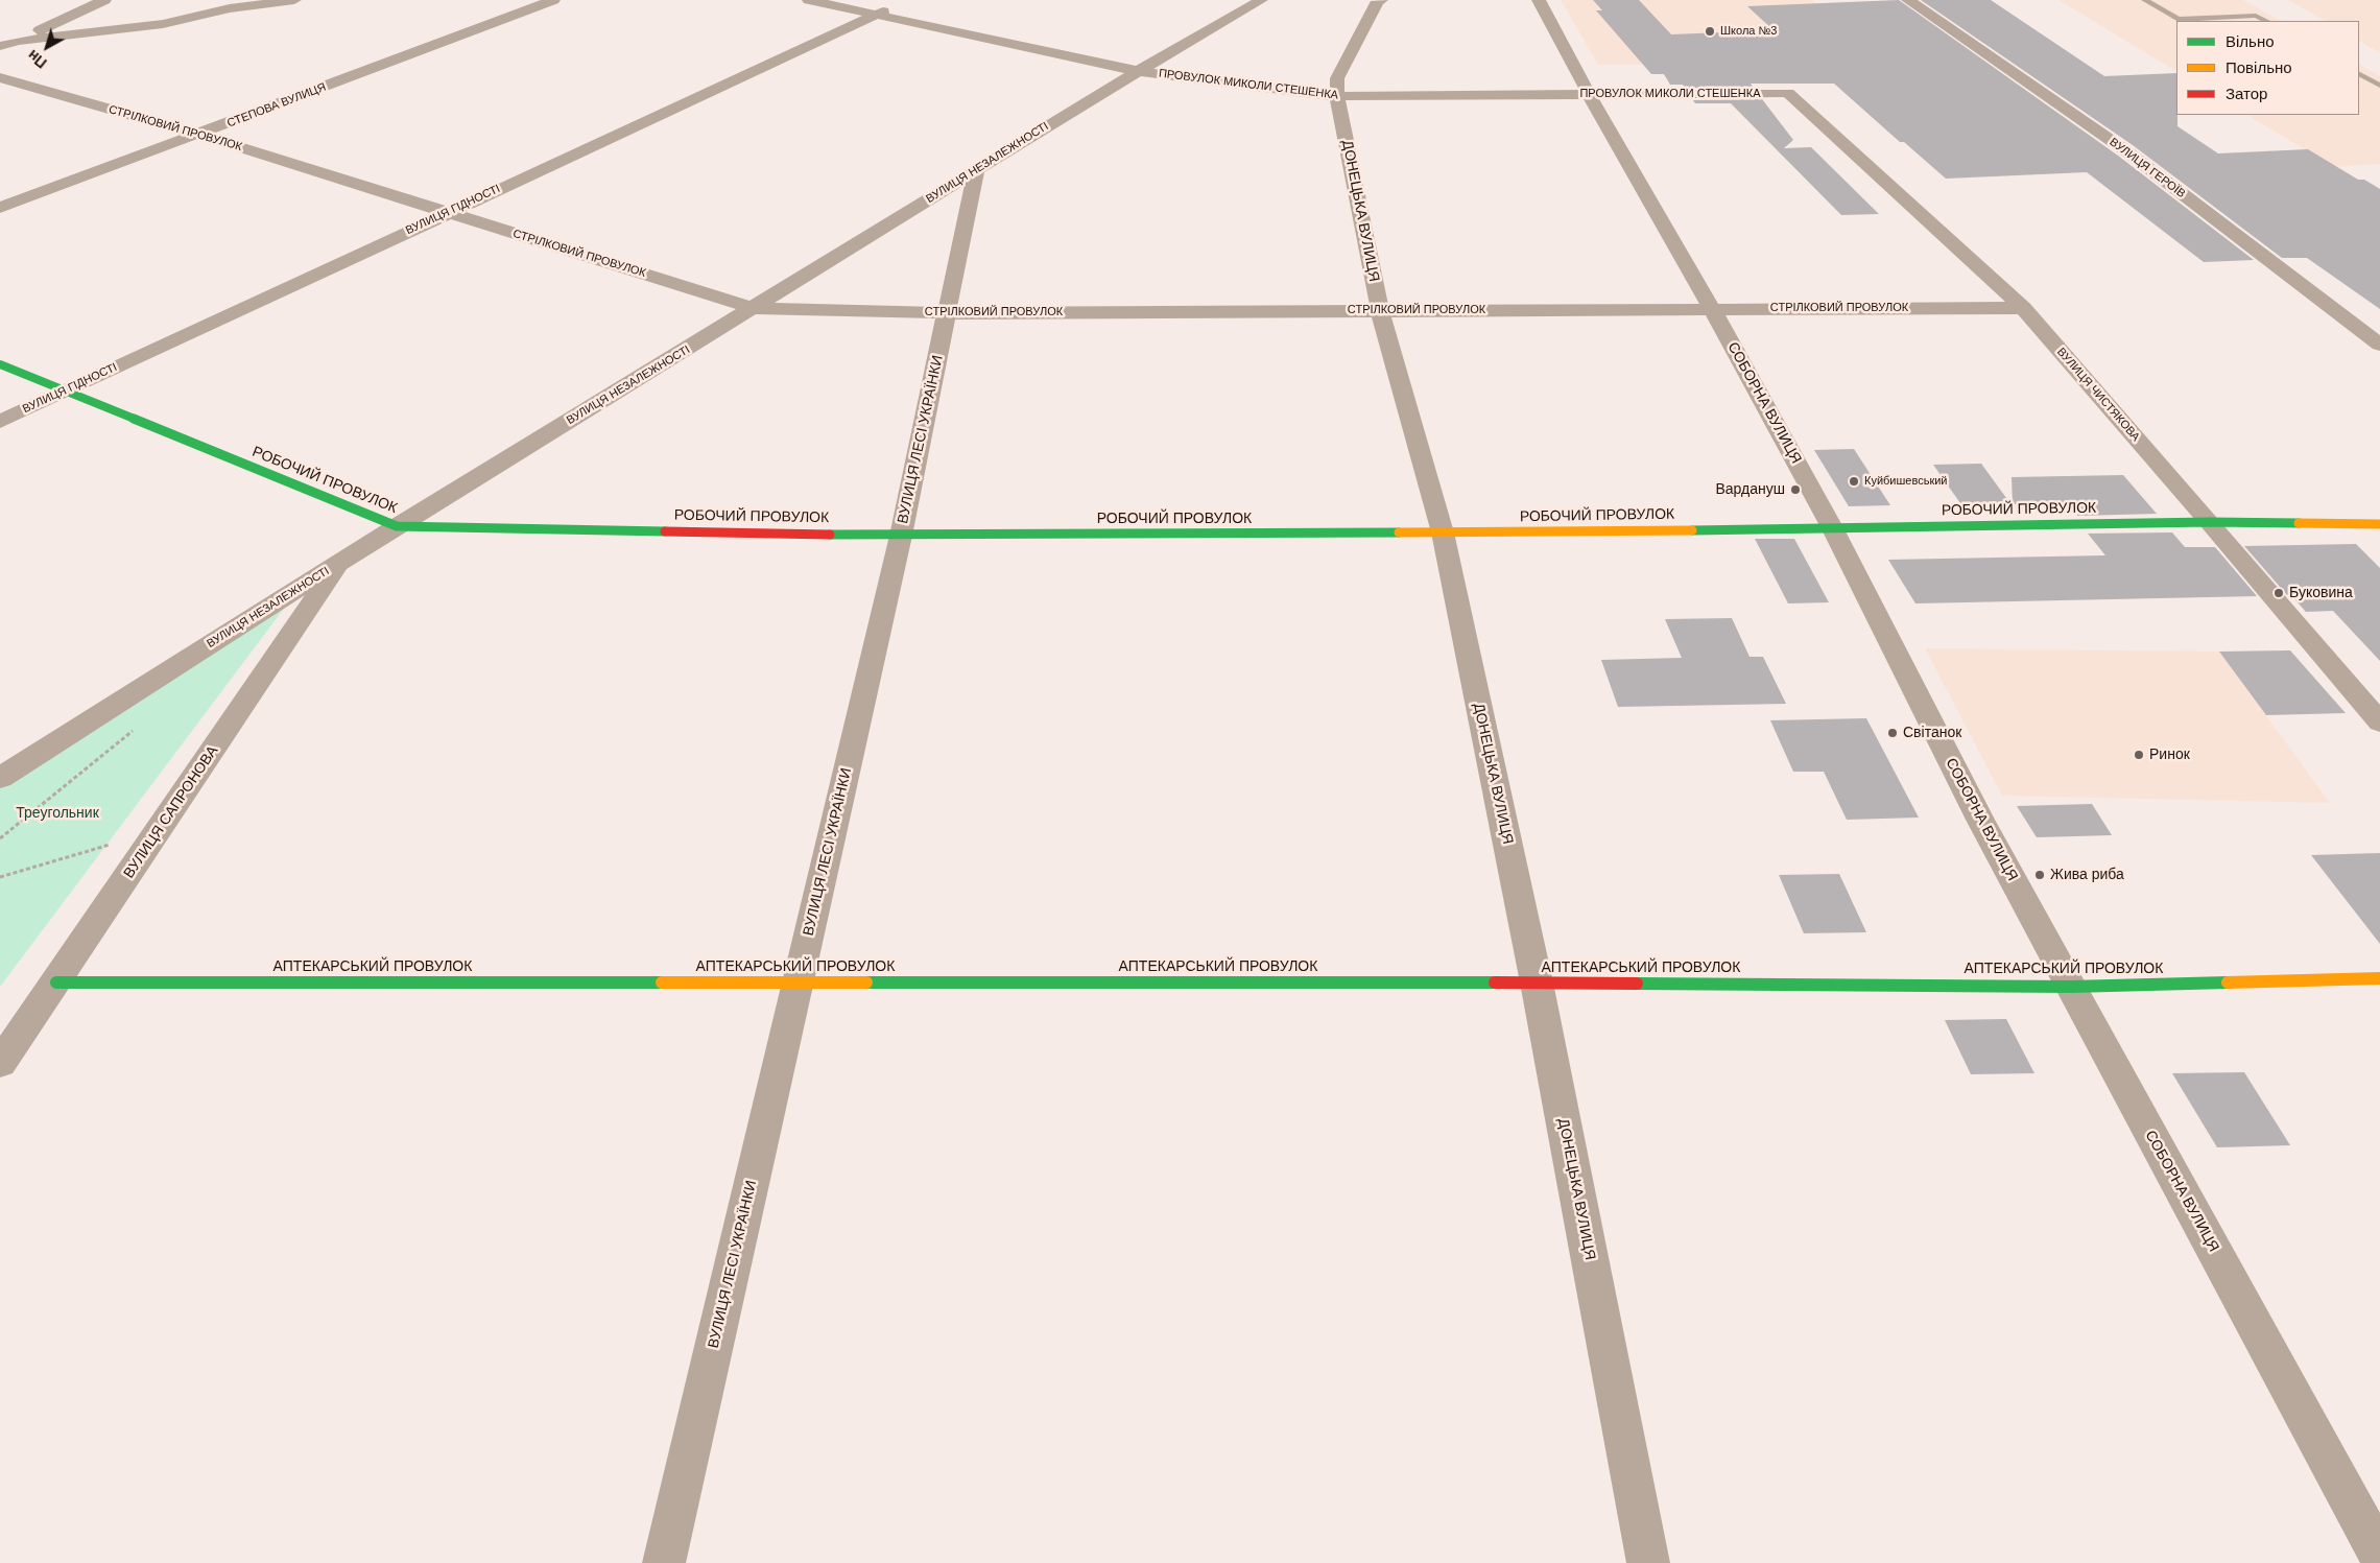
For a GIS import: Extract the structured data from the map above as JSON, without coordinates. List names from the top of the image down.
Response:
{
  "streets": {
    "street": [
      "ПРОВУЛОК МИКОЛИ СТЕШЕНКА",
      "СТЕПОВА ВУЛИЦЯ",
      "СТРІЛКОВИЙ ПРОВУЛОК",
      "ВУЛИЦЯ НЕЗАЛЕЖНОСТІ",
      "ВУЛИЦЯ ГЕРОЇВ",
      "ВУЛИЦЯ ГІДНОСТІ",
      "ДОНЕЦЬКА ВУЛИЦЯ",
      "ВУЛИЦЯ ЧИСТЯКОВА",
      "СОБОРНА ВУЛИЦЯ",
      "ВУЛИЦЯ ЛЕСІ УКРАЇНКИ",
      "РОБОЧИЙ ПРОВУЛОК",
      "ВУЛИЦЯ САПРОНОВА",
      "АПТЕКАРСЬКИЙ ПРОВУЛОК"
    ]
  },
  "crossings": [
    ["ПРОВУЛОК МИКОЛИ СТЕШЕНКА", "ВУЛИЦЯ НЕЗАЛЕЖНОСТІ"],
    ["ПРОВУЛОК МИКОЛИ СТЕШЕНКА", "ВУЛИЦЯ ГІДНОСТІ"],
    ["ПРОВУЛОК МИКОЛИ СТЕШЕНКА", "ДОНЕЦЬКА ВУЛИЦЯ"],
    ["ПРОВУЛОК МИКОЛИ СТЕШЕНКА", "ВУЛИЦЯ ЧИСТЯКОВА"],
    ["ПРОВУЛОК МИКОЛИ СТЕШЕНКА", "СОБОРНА ВУЛИЦЯ"],
    ["СТЕПОВА ВУЛИЦЯ", "СТРІЛКОВИЙ ПРОВУЛОК"],
    ["СТРІЛКОВИЙ ПРОВУЛОК", "ВУЛИЦЯ НЕЗАЛЕЖНОСТІ"],
    ["СТРІЛКОВИЙ ПРОВУЛОК", "ВУЛИЦЯ ГІДНОСТІ"],
    ["СТРІЛКОВИЙ ПРОВУЛОК", "ДОНЕЦЬКА ВУЛИЦЯ"],
    ["СТРІЛКОВИЙ ПРОВУЛОК", "ВУЛИЦЯ ЧИСТЯКОВА"],
    ["СТРІЛКОВИЙ ПРОВУЛОК", "СОБОРНА ВУЛИЦЯ"],
    ["СТРІЛКОВИЙ ПРОВУЛОК", "ВУЛИЦЯ ЛЕСІ УКРАЇНКИ"],
    ["ВУЛИЦЯ НЕЗАЛЕЖНОСТІ", "ВУЛИЦЯ ЛЕСІ УКРАЇНКИ"],
    ["ВУЛИЦЯ НЕЗАЛЕЖНОСТІ", "РОБОЧИЙ ПРОВУЛОК"],
    ["ВУЛИЦЯ НЕЗАЛЕЖНОСТІ", "ВУЛИЦЯ САПРОНОВА"],
    ["ВУЛИЦЯ ГІДНОСТІ", "РОБОЧИЙ ПРОВУЛОК"],
    ["ДОНЕЦЬКА ВУЛИЦЯ", "РОБОЧИЙ ПРОВУЛОК"],
    ["ДОНЕЦЬКА ВУЛИЦЯ", "АПТЕКАРСЬКИЙ ПРОВУЛОК"],
    ["ВУЛИЦЯ ЧИСТЯКОВА", "РОБОЧИЙ ПРОВУЛОК"],
    ["СОБОРНА ВУЛИЦЯ", "РОБОЧИЙ ПРОВУЛОК"],
    ["СОБОРНА ВУЛИЦЯ", "АПТЕКАРСЬКИЙ ПРОВУЛОК"],
    ["ВУЛИЦЯ ЛЕСІ УКРАЇНКИ", "РОБОЧИЙ ПРОВУЛОК"],
    ["ВУЛИЦЯ ЛЕСІ УКРАЇНКИ", "АПТЕКАРСЬКИЙ ПРОВУЛОК"],
    ["ВУЛИЦЯ САПРОНОВА", "АПТЕКАРСЬКИЙ ПРОВУЛОК"]
  ],
  "parks": ["Треугольник"],
  "places": [
    "Школа №3",
    "Куйбишевський",
    "Вардануш",
    "Буковина",
    "Світанок",
    "Ринок",
    "Жива риба"
  ],
  "legend": ["Вільно", "Повільно", "Затор"],
  "north": "bottom left"
}
